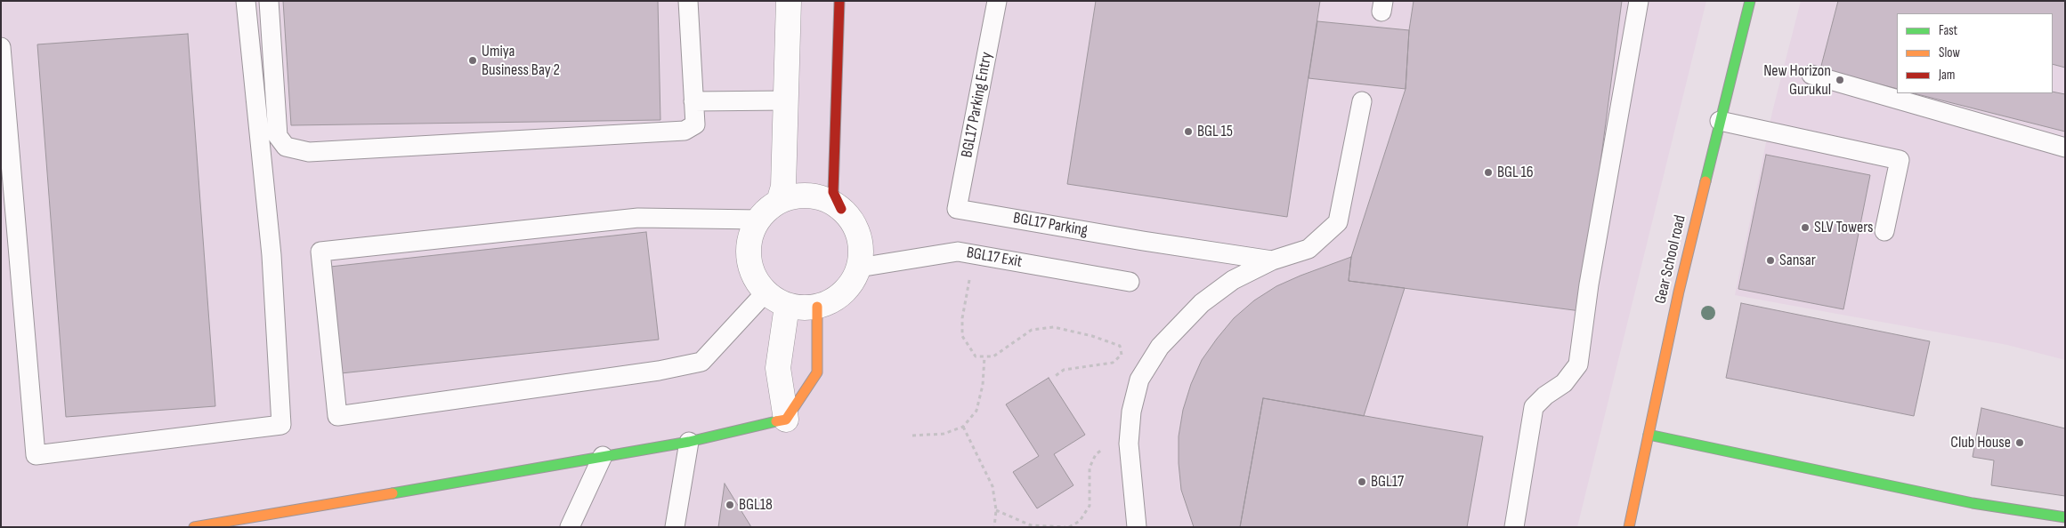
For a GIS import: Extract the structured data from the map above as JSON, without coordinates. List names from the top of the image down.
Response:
{
  "streets": {
    "street": ["Gear School road"],
    "lane": ["BGL17 Parking Entry", "BGL17 Parking", "BGL17 Exit"]
  },
  "crossings": [
    ["BGL17 Parking Entry", "BGL17 Parking"]
  ],
  "places": [
    "Umiya Business Bay 2",
    "New Horizon Gurukul",
    "BGL 15",
    "BGL 16",
    "SLV Towers",
    "Sansar",
    "Club House",
    "BGL17",
    "BGL18"
  ],
  "legend": ["Fast", "Slow", "Jam"]
}
